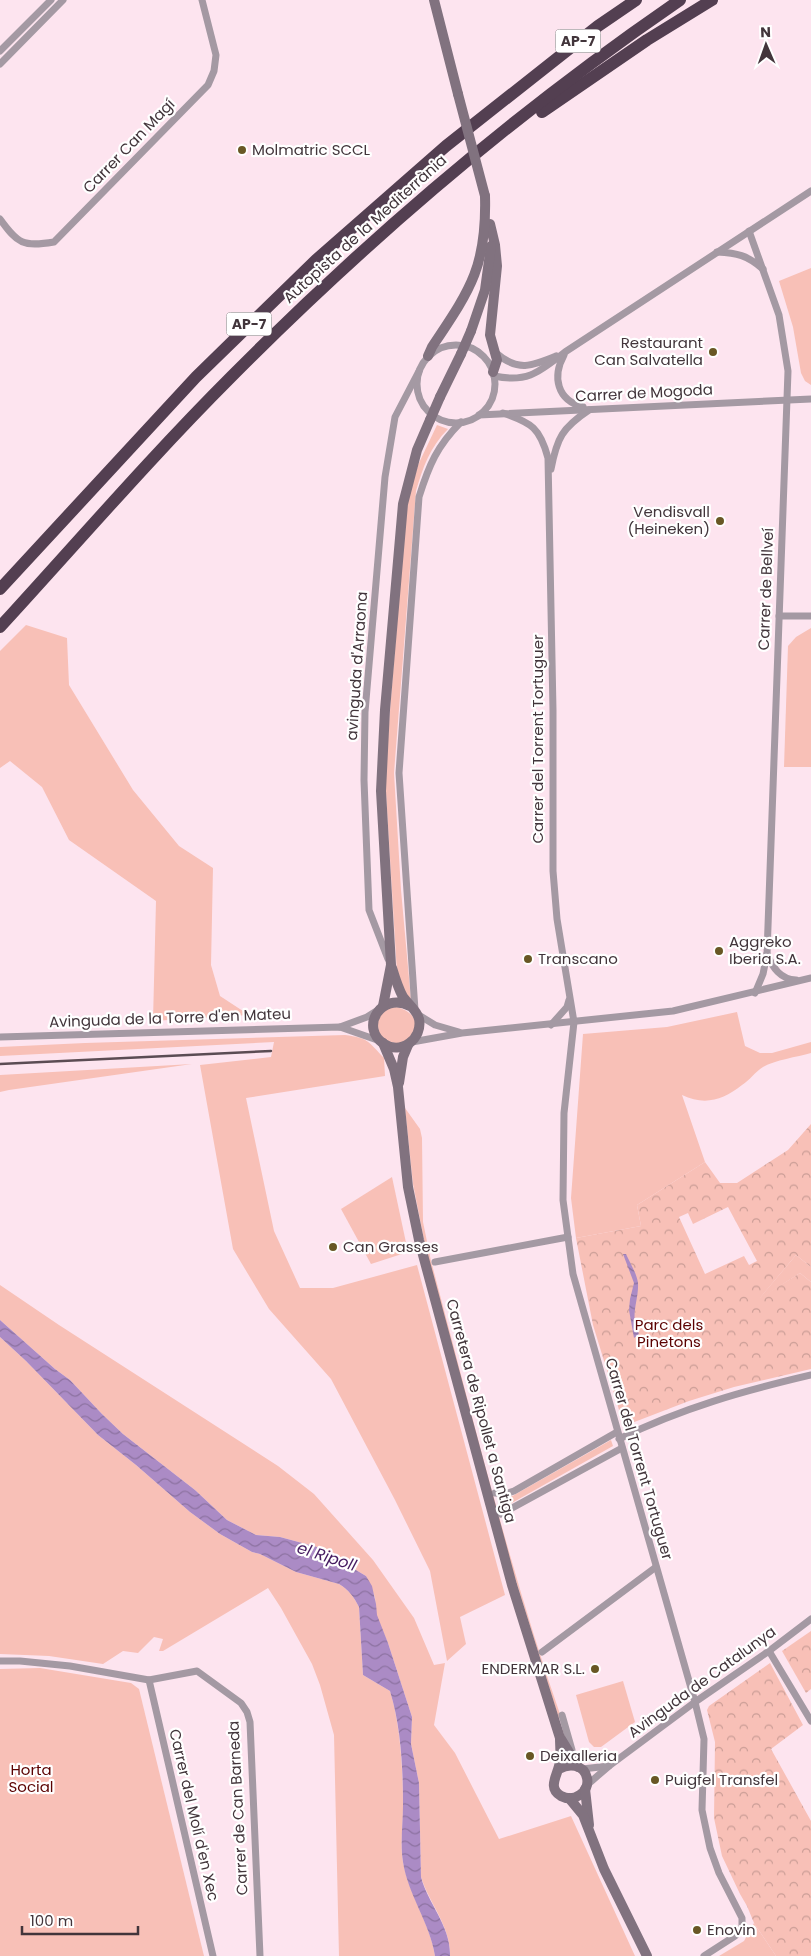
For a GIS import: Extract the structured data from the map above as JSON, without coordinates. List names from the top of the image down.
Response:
{
  "streets": {
    "highway": ["AP-7", "Autopista de la Mediterrània"],
    "main road": ["Carretera de Ripollet a Santiga"],
    "street": [
      "Carrer Can Magí",
      "Carrer de Mogoda",
      "Carrer de Bellveí",
      "avinguda d'Arraona",
      "Carrer del Torrent Tortuguer",
      "Avinguda de la Torre d'en Mateu",
      "Avinguda de Catalunya",
      "Carrer de Can Barneda",
      "Carrer del Molí d'en Xec"
    ]
  },
  "crossings": [
    ["Carrer de Mogoda", "Carrer de Bellveí"],
    ["Carrer de Mogoda", "avinguda d'Arraona"],
    ["Carrer de Mogoda", "Carrer del Torrent Tortuguer"],
    ["Carrer del Torrent Tortuguer", "Avinguda de Catalunya"],
    ["Carrer de Can Barneda", "Carrer del Molí d'en Xec"]
  ],
  "water": ["el Ripoll"],
  "parks": ["Parc dels Pinetons", "Horta Social"],
  "places": [
    "Molmatric SCCL",
    "Restaurant Can Salvatella",
    "Vendisvall (Heineken)",
    "Aggreko Iberia S.A.",
    "Transcano",
    "Can Grasses",
    "ENDERMAR S.L.",
    "Deixalleria",
    "Puigfel Transfel",
    "Enovin"
  ],
  "scale_bar": "100 m",
  "north": "top"
}
